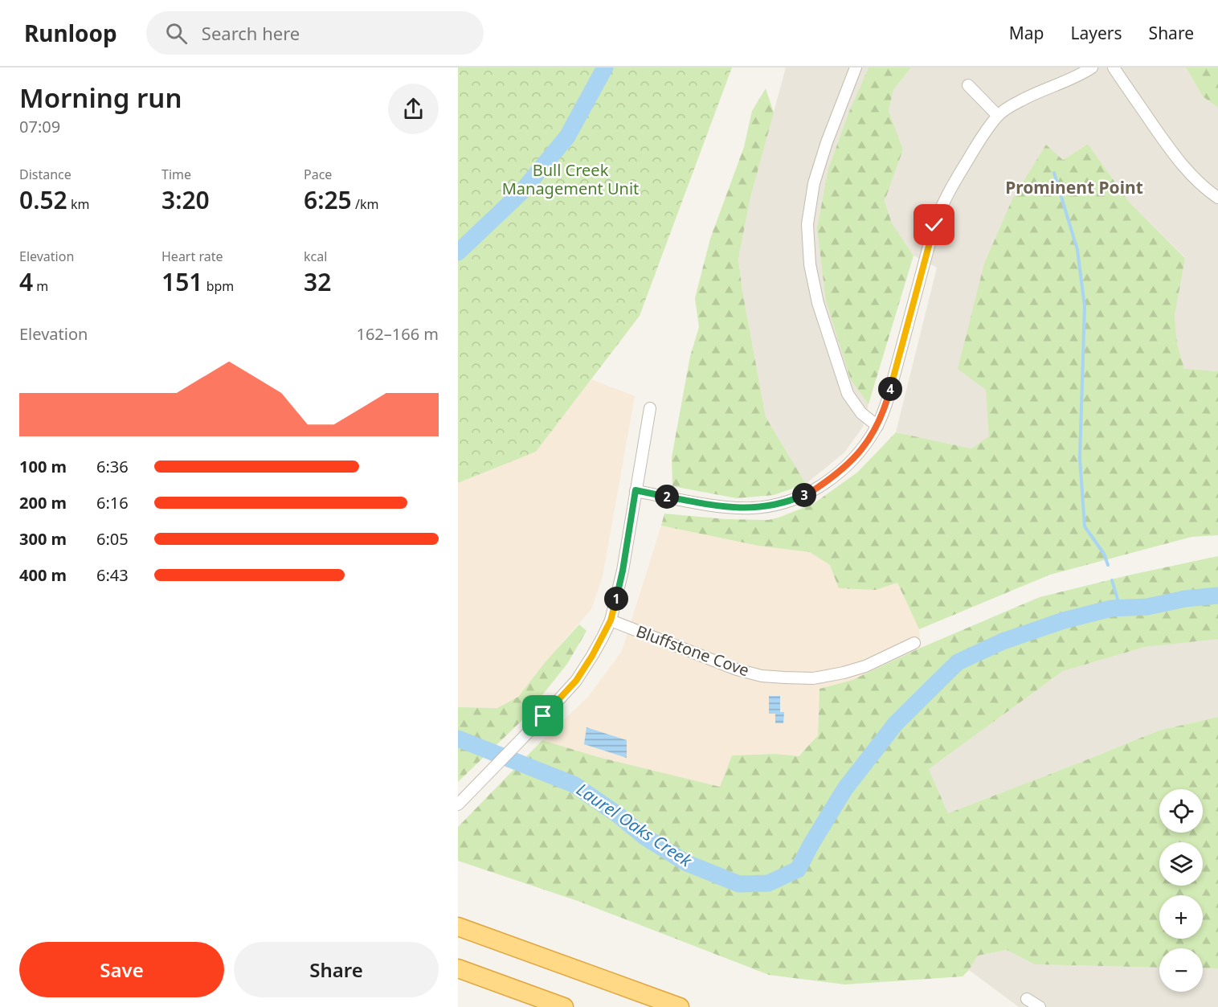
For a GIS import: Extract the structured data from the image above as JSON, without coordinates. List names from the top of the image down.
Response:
{
  "streets": {
    "street": ["Bluffstone Cove"]
  },
  "districts": ["Prominent Point"],
  "water": ["Laurel Oaks Creek"],
  "parks": ["Bull Creek Management Unit"],
  "page": {
    "header": "Runloop",
    "search": "Search here",
    "nav": ["Map", "Layers", "Share"],
    "heading": ["Morning run", "07:09"],
    "stats": [
      ["Distance", "0.52 km"],
      ["Time", "3:20"],
      ["Pace", "6:25 /km"],
      ["Elevation", "4 m"],
      ["Heart rate", "151 bpm"],
      ["kcal", "32"]
    ],
    "chart": ["Elevation", "162–166 m"],
    "pins": [
      "4",
      "3",
      "2",
      "1"
    ],
    "list": [
      {
        "name": "100 m",
        "note": "6:36"
      },
      {
        "name": "200 m",
        "note": "6:16"
      },
      {
        "name": "300 m",
        "note": "6:05"
      },
      {
        "name": "400 m",
        "note": "6:43"
      }
    ],
    "map_buttons": ["+", "−"],
    "buttons": ["Save", "Share"]
  }
}
